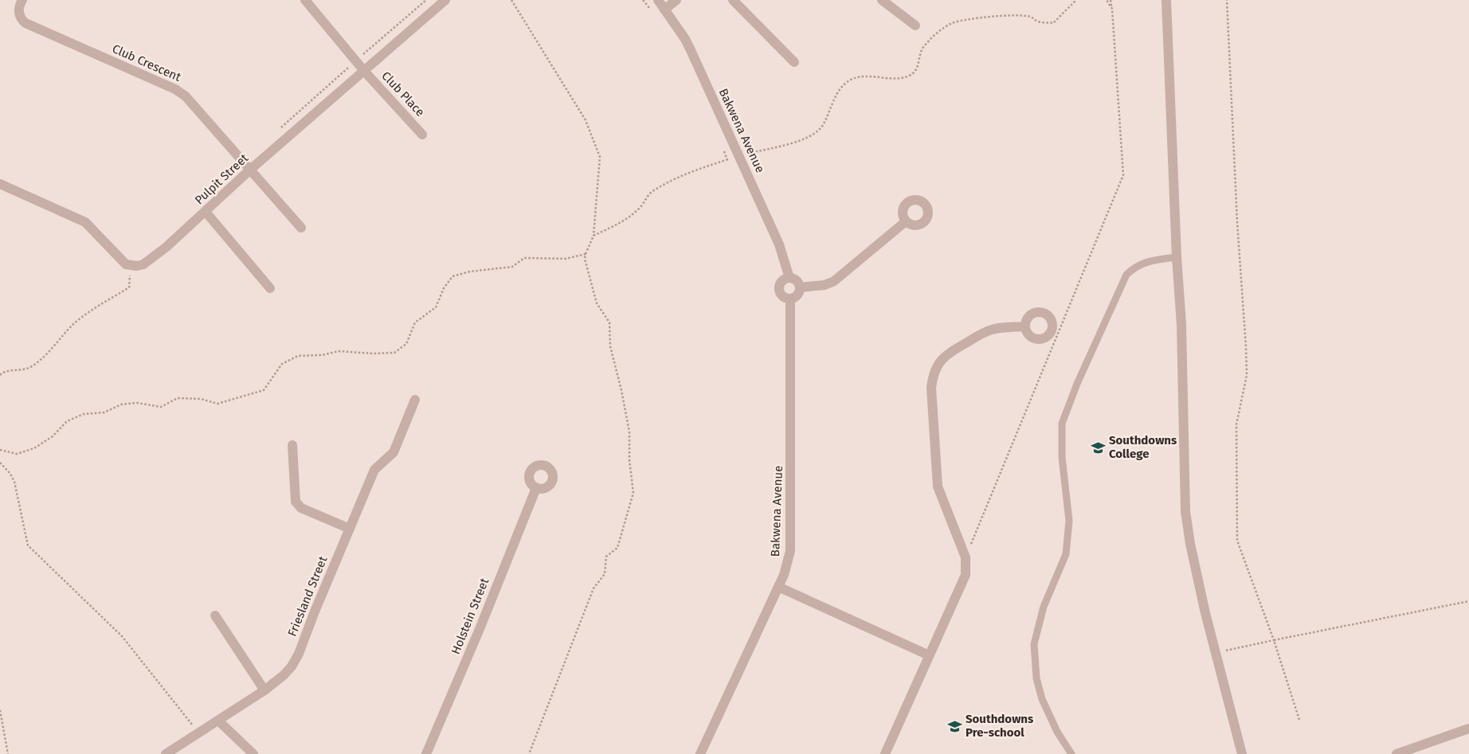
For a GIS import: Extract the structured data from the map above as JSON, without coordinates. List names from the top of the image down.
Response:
{
  "streets": {
    "street": [
      "Club Crescent",
      "Club Place",
      "Bakwena Avenue",
      "Pulpit Street",
      "Friesland Street",
      "Holstein Street"
    ]
  },
  "crossings": [
    ["Club Crescent", "Pulpit Street"],
    ["Club Place", "Pulpit Street"]
  ],
  "places": {
    "school or university": ["Southdowns College", "Southdowns Pre-school"]
  }
}
